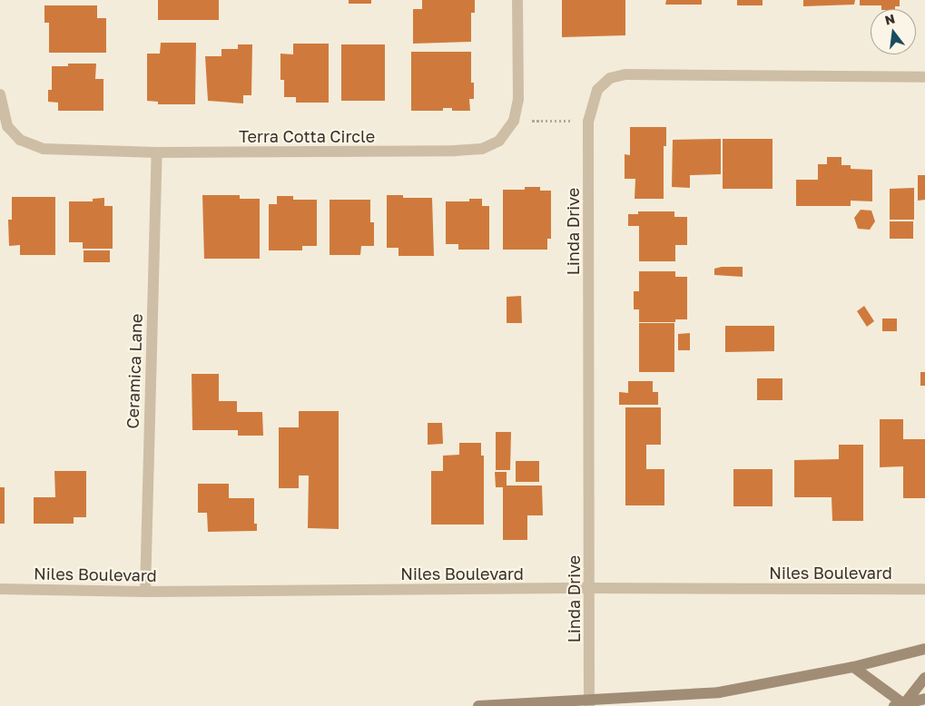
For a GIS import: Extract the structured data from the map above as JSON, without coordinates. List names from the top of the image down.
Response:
{
  "streets": {
    "street": [
      "Terra Cotta Circle",
      "Linda Drive",
      "Ceramica Lane",
      "Niles Boulevard"
    ]
  },
  "crossings": [
    ["Terra Cotta Circle", "Ceramica Lane"],
    ["Linda Drive", "Niles Boulevard"],
    ["Ceramica Lane", "Niles Boulevard"]
  ],
  "north": "top"
}
